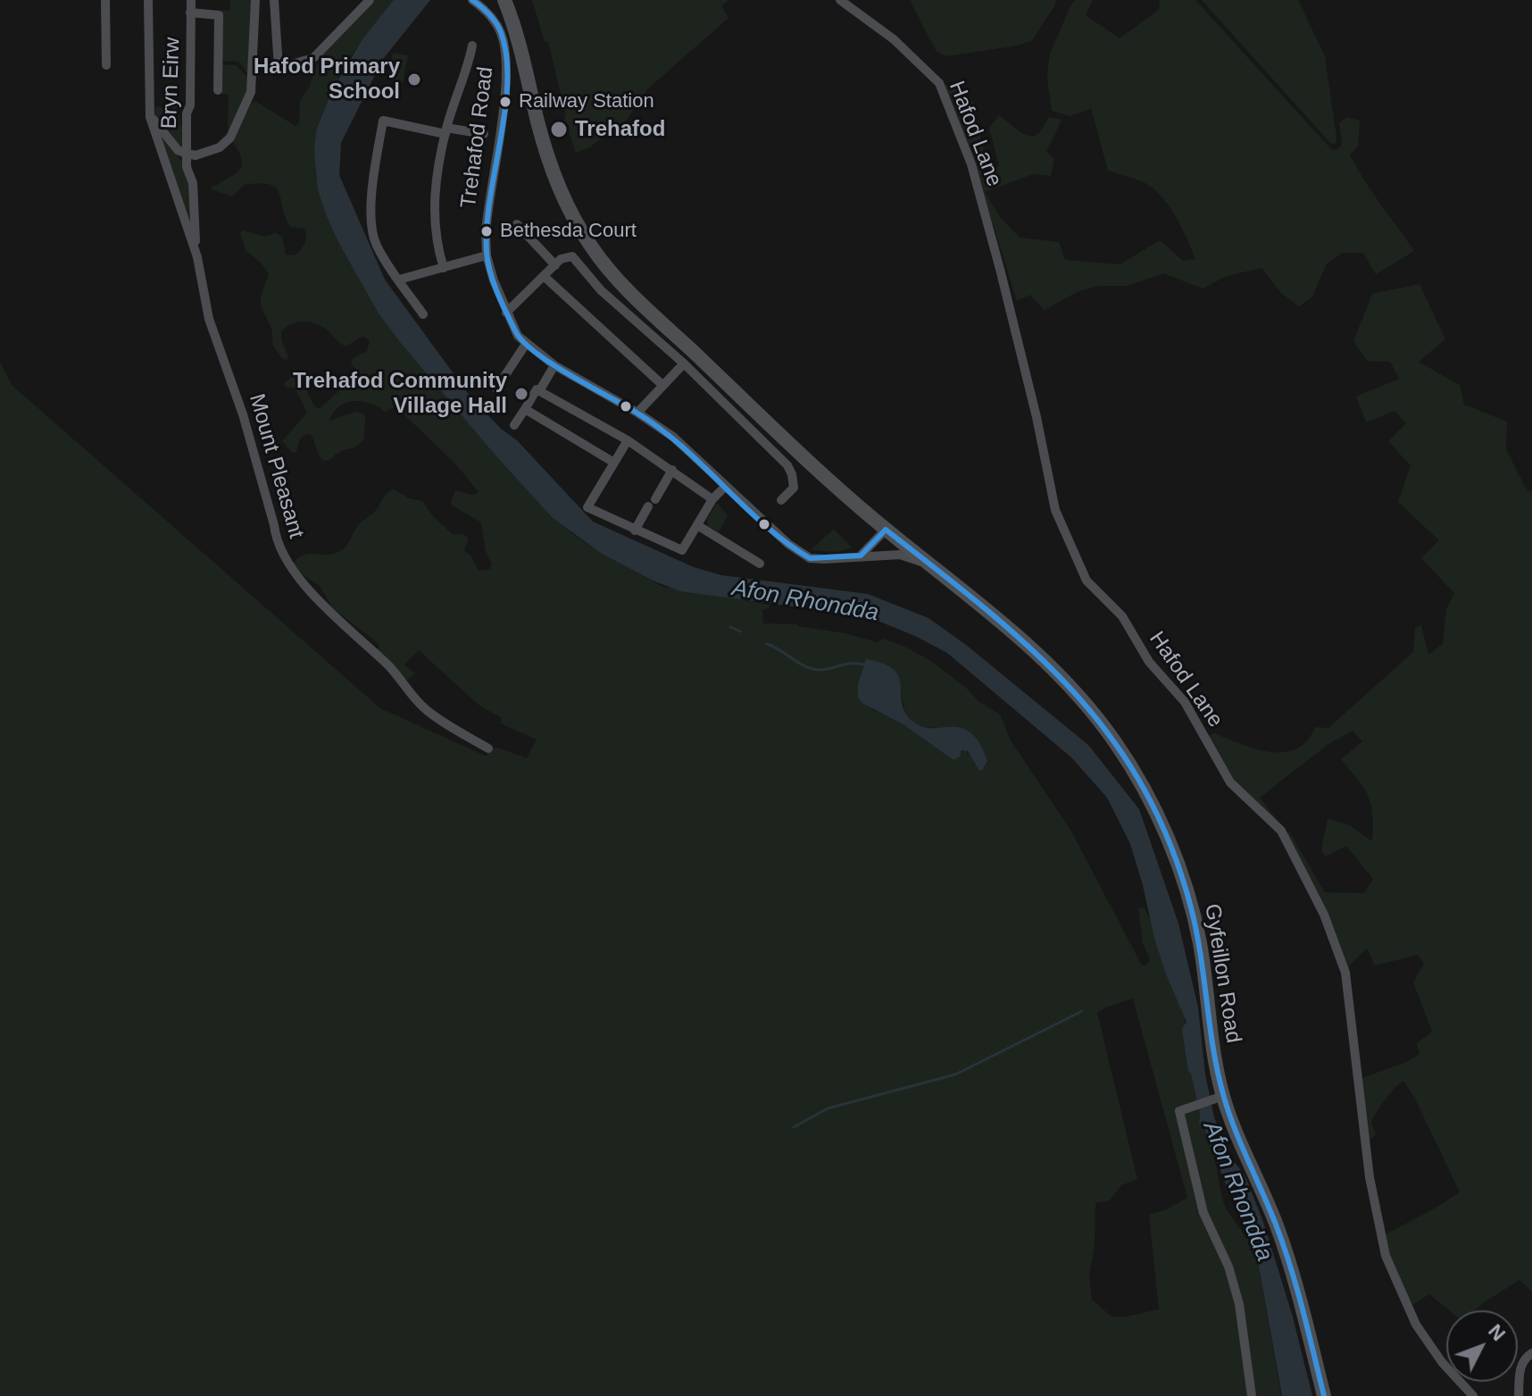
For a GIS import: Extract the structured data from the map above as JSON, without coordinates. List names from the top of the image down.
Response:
{
  "streets": {
    "main road": ["Gyfeillon Road"],
    "street": [
      "Bryn Eirw",
      "Hafod Lane",
      "Trehafod Road",
      "Mount Pleasant"
    ]
  },
  "crossings": [
    ["Bryn Eirw", "Mount Pleasant"],
    ["Trehafod Road", "Gyfeillon Road"]
  ],
  "water": ["Afon Rhondda"],
  "places": [
    "Hafod Primary School",
    "Railway Station",
    "Trehafod",
    "Bethesda Court",
    "Trehafod Community Village Hall"
  ],
  "north": "top right"
}
